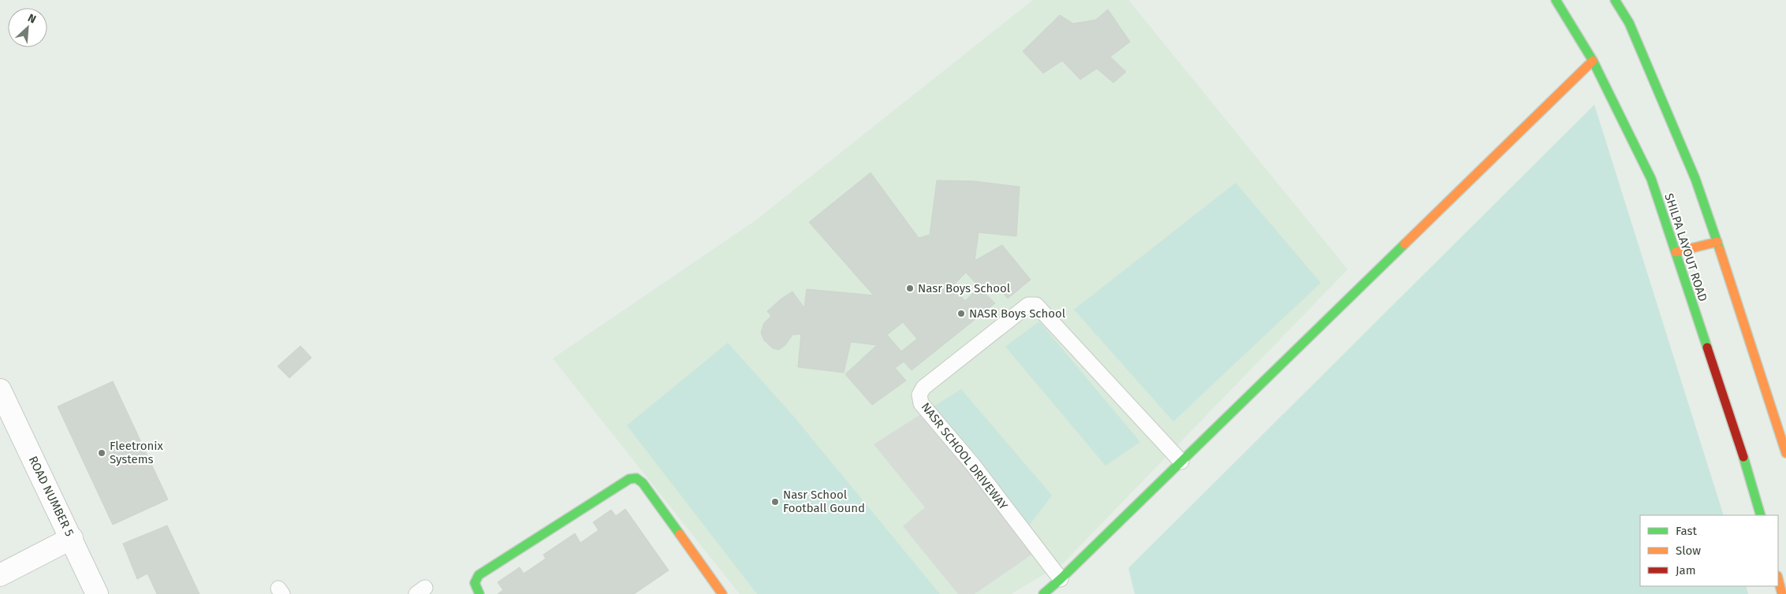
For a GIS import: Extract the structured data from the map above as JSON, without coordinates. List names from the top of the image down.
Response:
{
  "streets": {
    "main road": ["SHILPA LAYOUT ROAD"],
    "street": ["ROAD NUMBER 5"],
    "lane": ["NASR SCHOOL DRIVEWAY"]
  },
  "places": [
    "Nasr Boys School",
    "NASR Boys School",
    "Fleetronix Systems",
    "Nasr School Football Gound"
  ],
  "legend": ["Fast", "Slow", "Jam"],
  "north": "top right"
}
